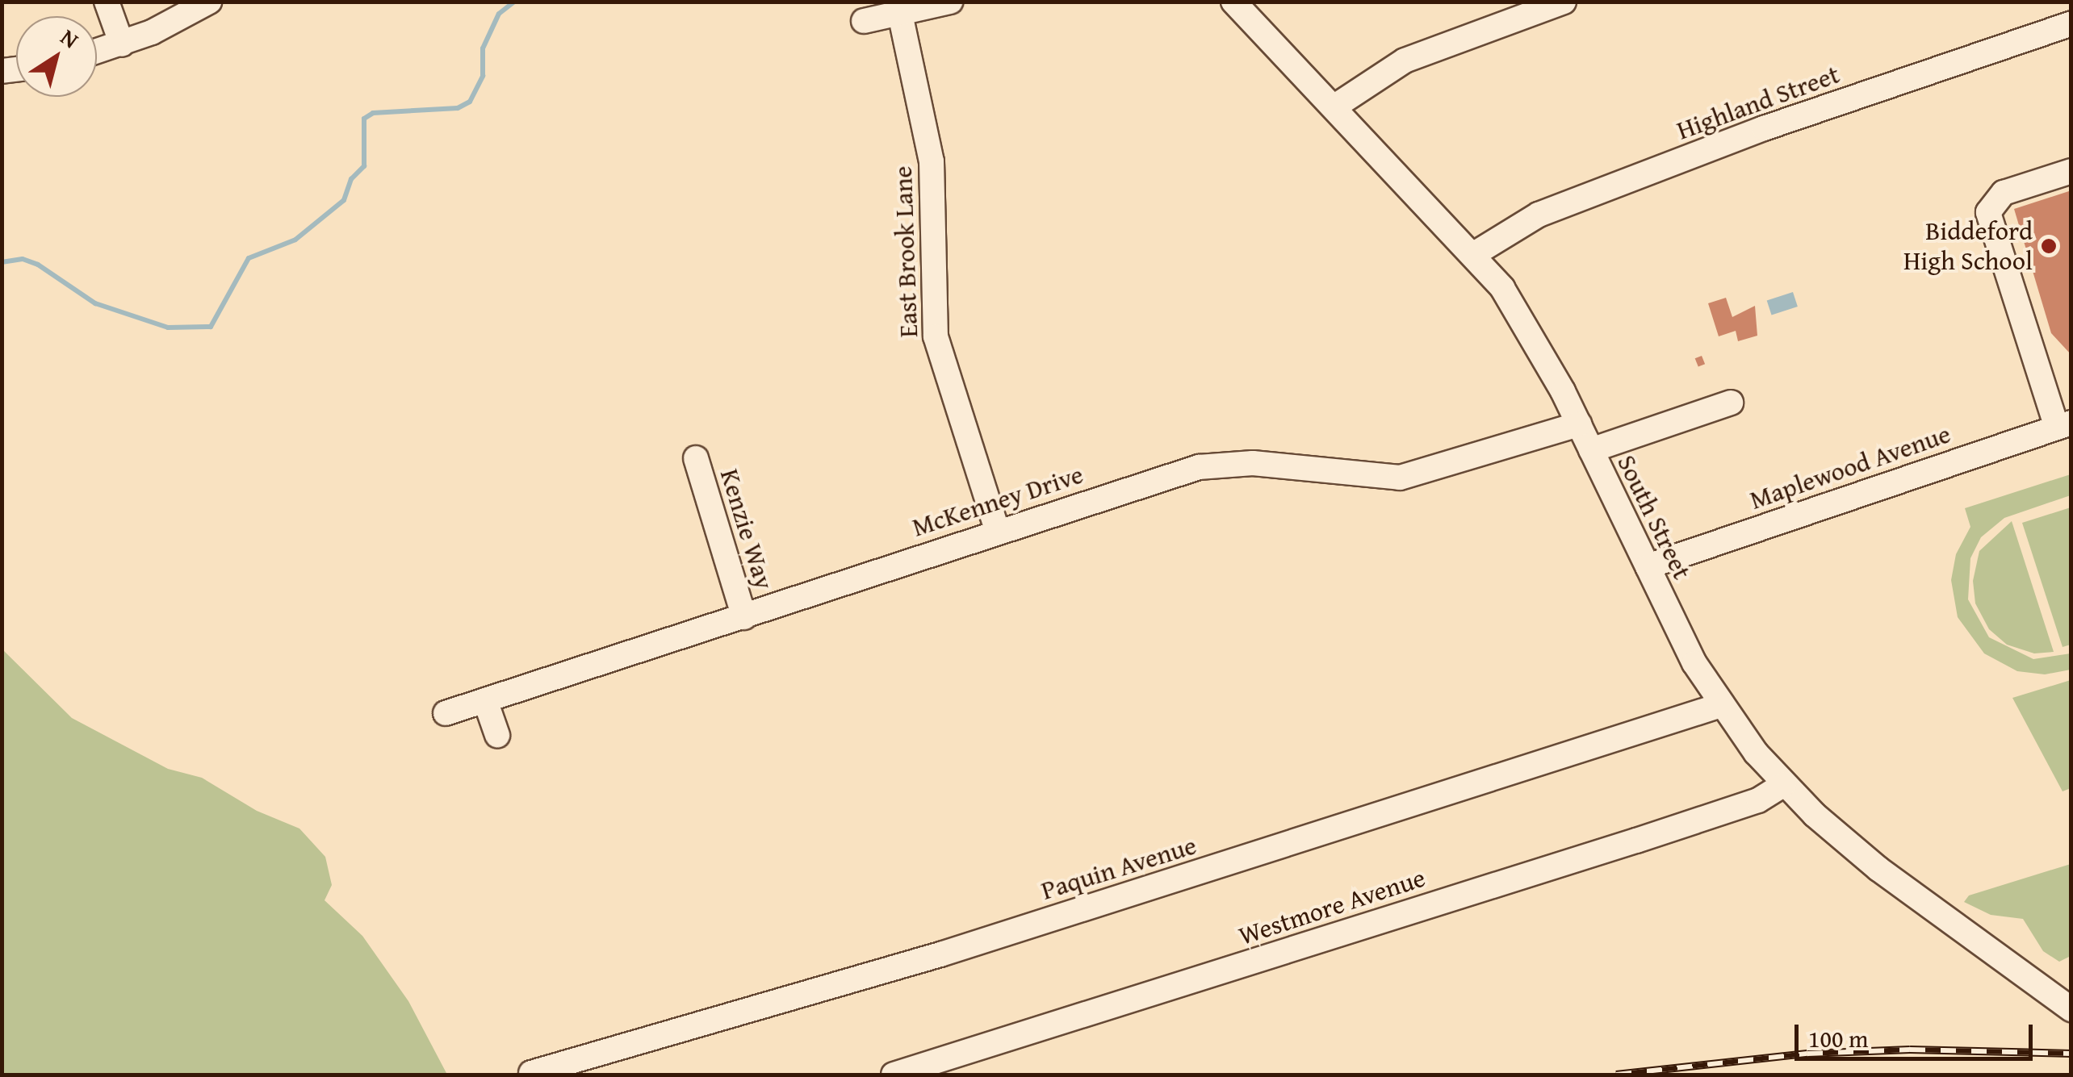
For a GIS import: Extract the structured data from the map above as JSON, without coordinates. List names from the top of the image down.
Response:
{
  "streets": {
    "street": [
      "Highland Street",
      "East Brook Lane",
      "Maplewood Avenue",
      "McKenney Drive",
      "South Street",
      "Kenzie Way",
      "Paquin Avenue",
      "Westmore Avenue"
    ]
  },
  "crossings": [
    ["Highland Street", "South Street"],
    ["East Brook Lane", "McKenney Drive"],
    ["Maplewood Avenue", "South Street"],
    ["McKenney Drive", "South Street"],
    ["McKenney Drive", "Kenzie Way"],
    ["South Street", "Paquin Avenue"],
    ["South Street", "Westmore Avenue"]
  ],
  "places": ["Biddeford High School"],
  "scale_bar": "100 m",
  "north": "top right"
}
